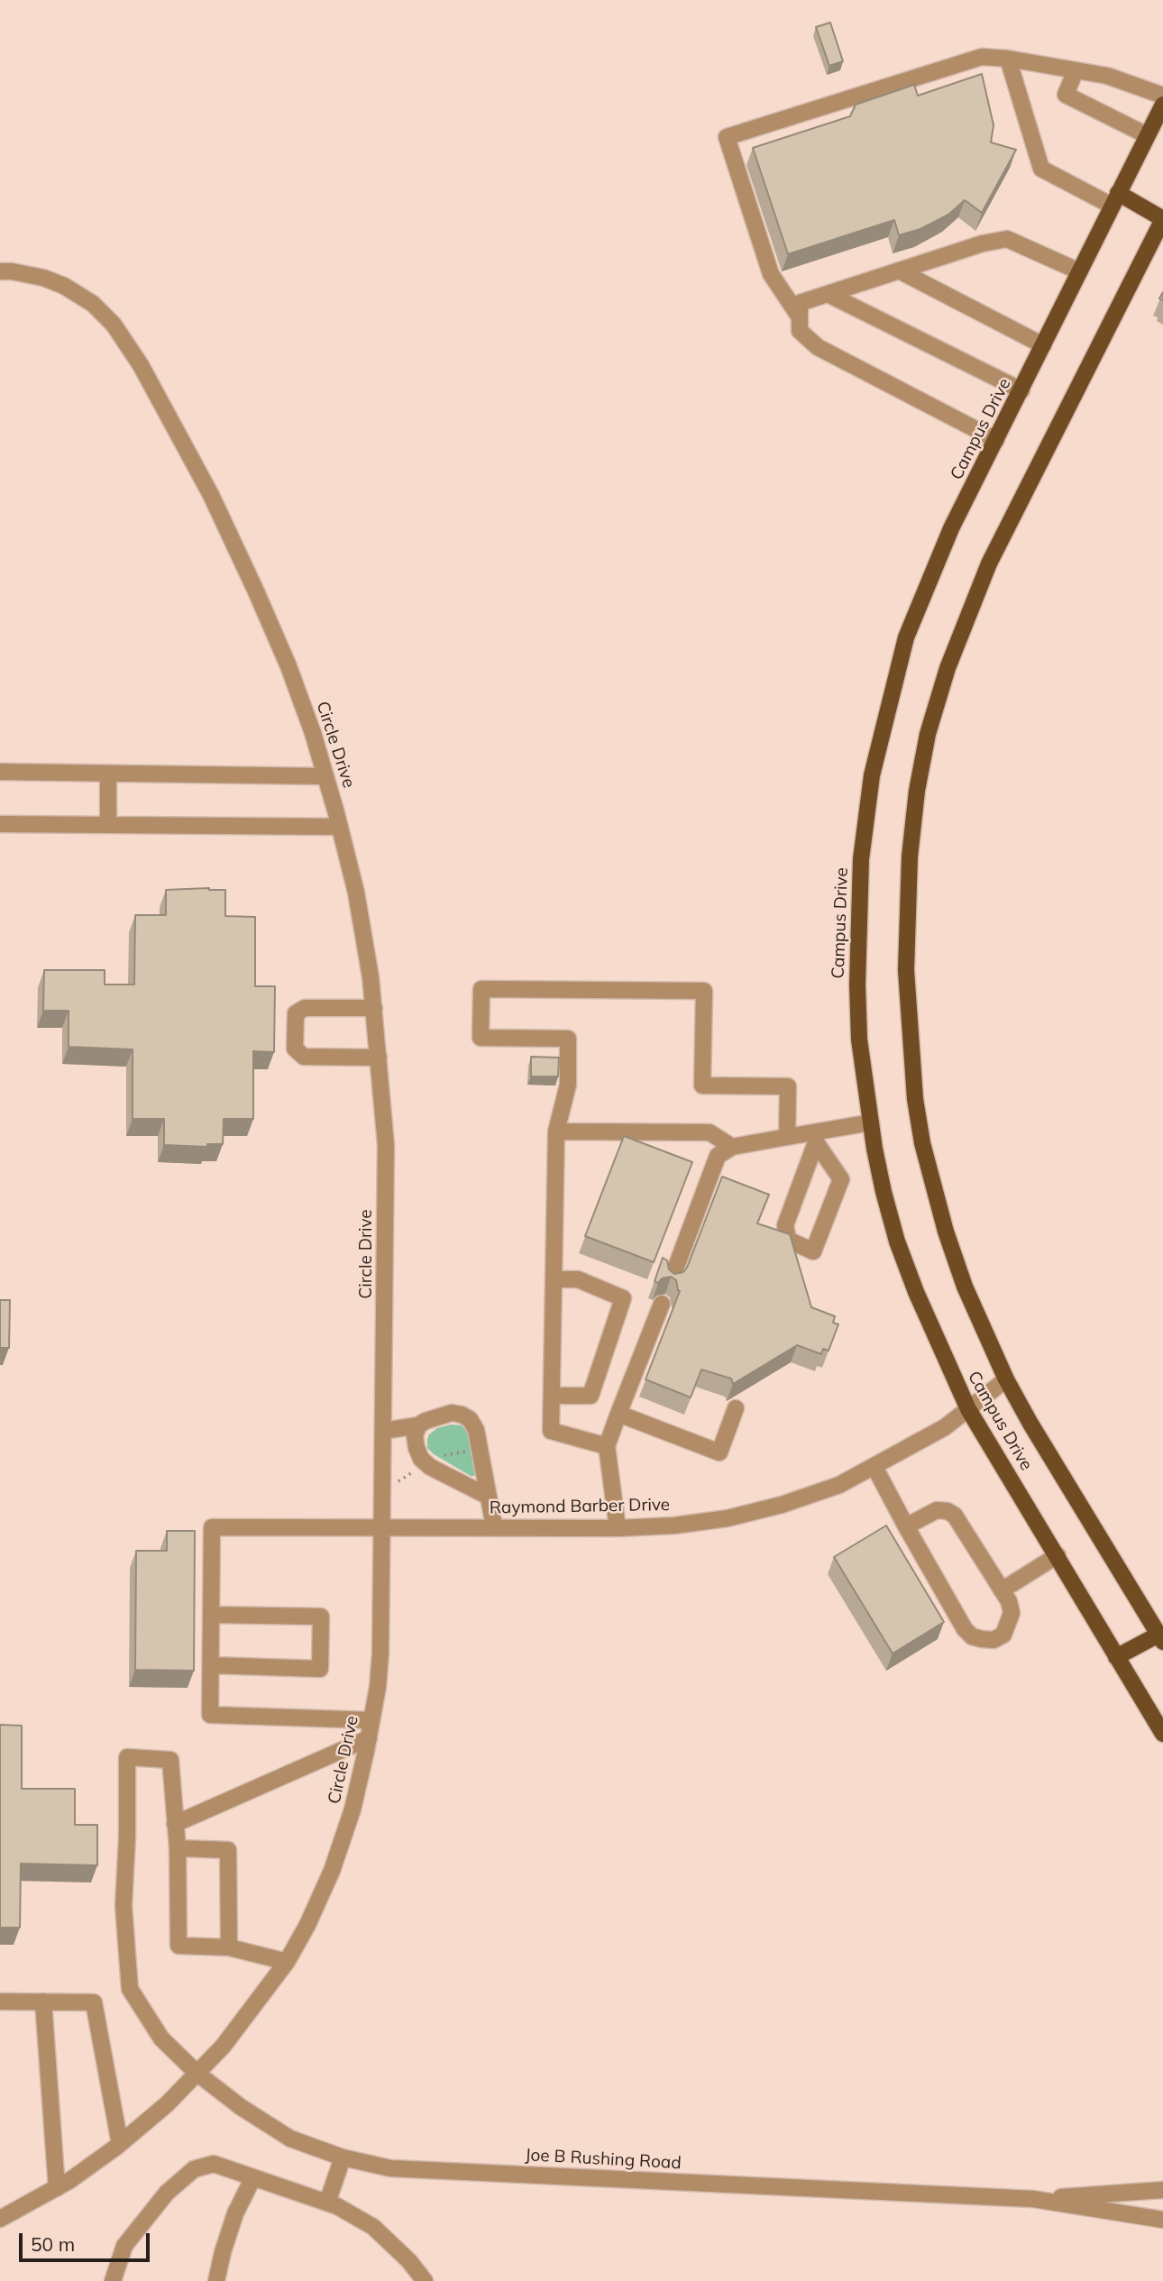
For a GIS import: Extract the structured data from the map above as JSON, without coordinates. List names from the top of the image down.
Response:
{
  "streets": {
    "main road": ["Campus Drive"],
    "street": ["Circle Drive", "Raymond Barber Drive", "Joe B Rushing Road"]
  },
  "crossings": [
    ["Campus Drive", "Raymond Barber Drive"],
    ["Circle Drive", "Raymond Barber Drive"],
    ["Circle Drive", "Joe B Rushing Road"]
  ],
  "scale_bar": "50 m"
}
